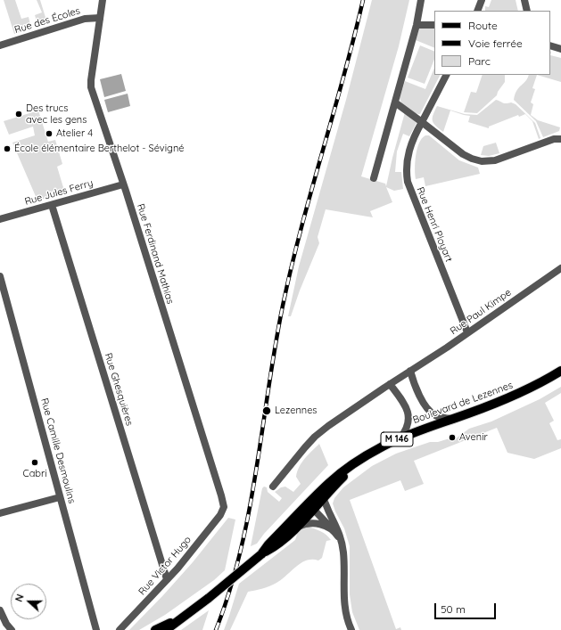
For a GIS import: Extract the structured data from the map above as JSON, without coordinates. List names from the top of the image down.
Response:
{
  "streets": {
    "main road": ["Boulevard de Lezennes", "M 146"],
    "street": [
      "Rue des Écoles",
      "Rue Jules Ferry",
      "Rue Henri Ployart",
      "Rue Ferdinand Mathias",
      "Rue Paul Kimpe",
      "Rue Ghesquières",
      "Rue Camille Desmoulins",
      "Rue Victor Hugo"
    ]
  },
  "crossings": [
    ["Rue des Écoles", "Rue Ferdinand Mathias"],
    ["Rue Jules Ferry", "Rue Ferdinand Mathias"],
    ["Rue Jules Ferry", "Rue Ghesquières"],
    ["Rue Henri Ployart", "Rue Paul Kimpe"],
    ["Rue Ferdinand Mathias", "Rue Victor Hugo"],
    ["Rue Ghesquières", "Rue Victor Hugo"]
  ],
  "places": [
    "Des trucs avec les gens",
    "Atelier 4",
    "École élémentaire Berthelot - Sévigné",
    "Lezennes",
    "Avenir",
    "Cabri"
  ],
  "legend": ["Route", "Voie ferrée", "Parc"],
  "scale_bar": "50 m",
  "north": "left"
}
